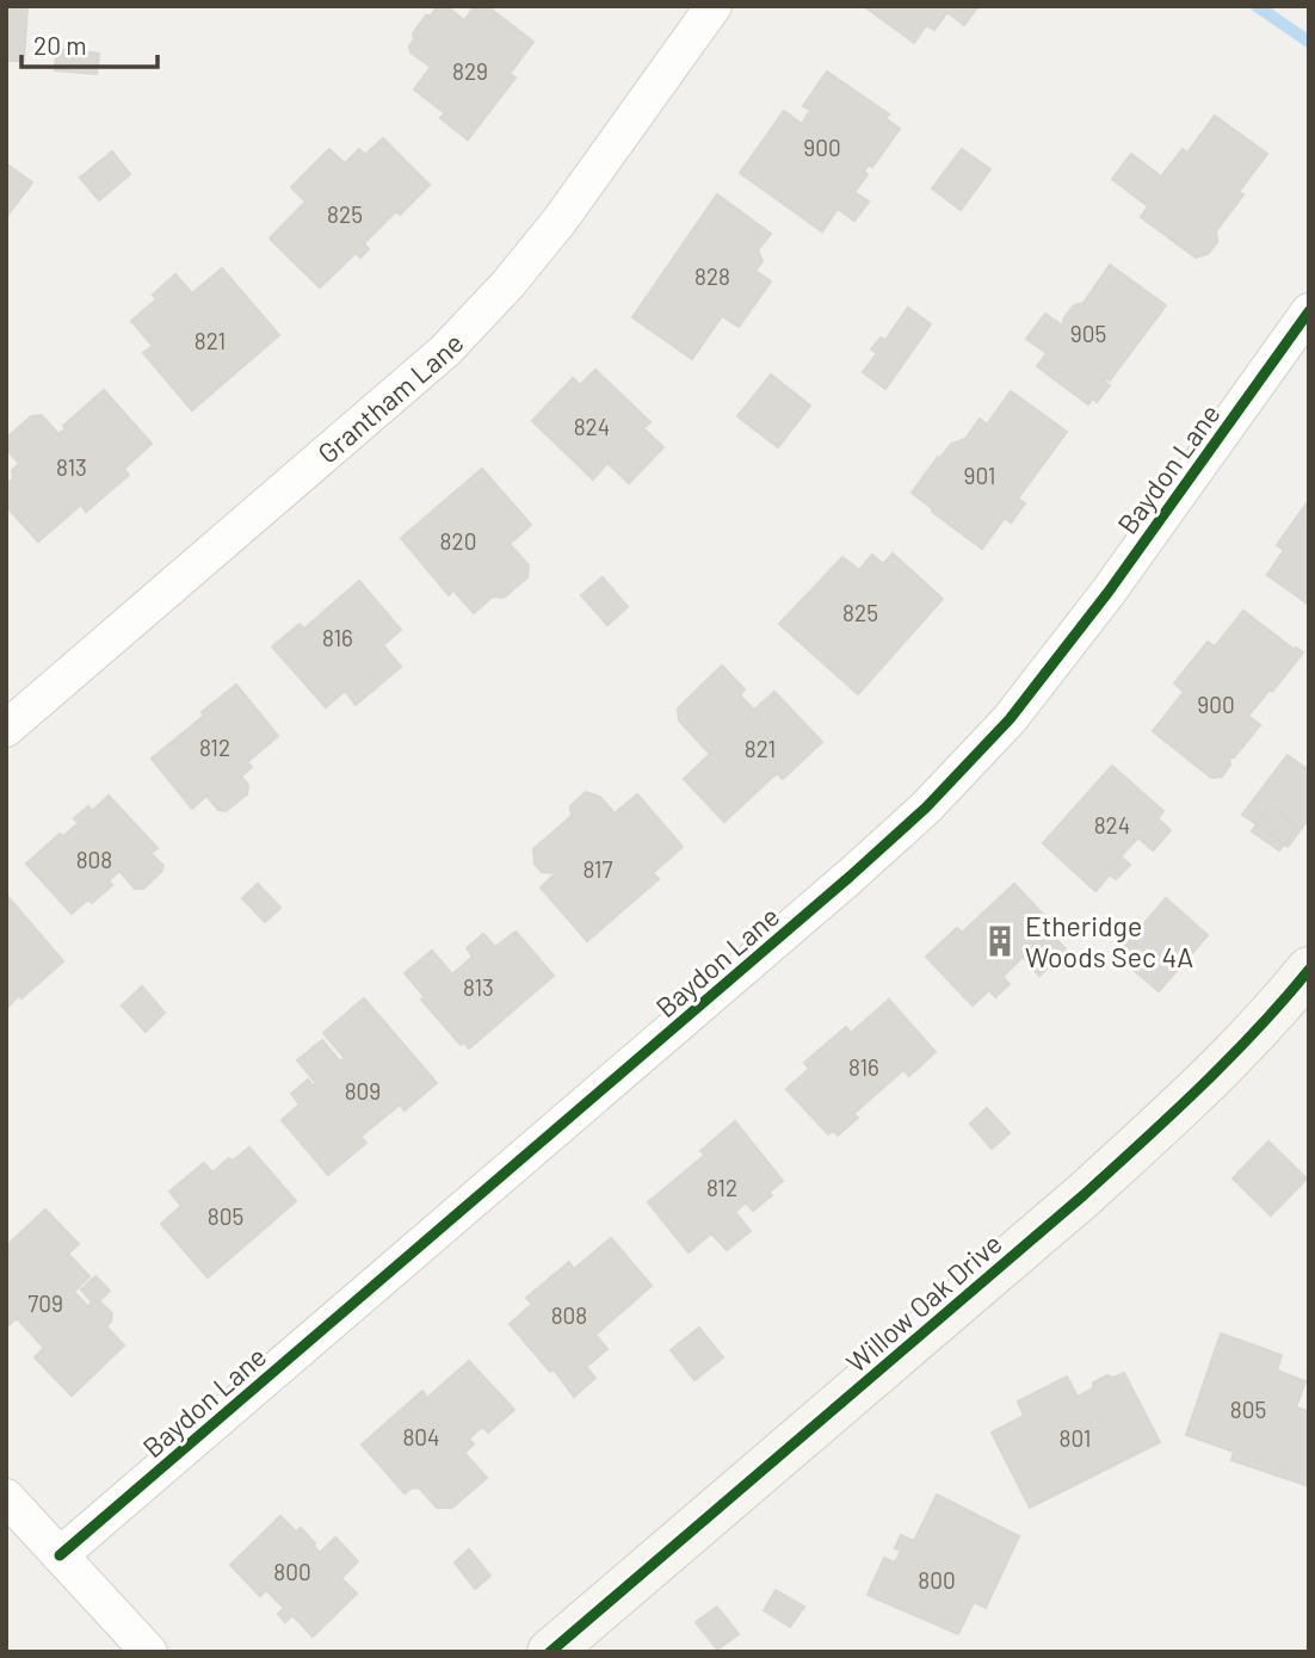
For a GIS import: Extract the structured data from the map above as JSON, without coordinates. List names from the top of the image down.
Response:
{
  "streets": {
    "street": ["Grantham Lane", "Baydon Lane", "Willow Oak Drive"]
  },
  "places": {
    "building": ["Etheridge Woods Sec 4A"]
  },
  "house_numbers": [
    "829",
    "900",
    "825",
    "828",
    "905",
    "821",
    "824",
    "813",
    "901",
    "820",
    "825",
    "816",
    "900",
    "812",
    "821",
    "824",
    "808",
    "817",
    "813",
    "816",
    "809",
    "812",
    "805",
    "709",
    "808",
    "805",
    "804",
    "801",
    "800",
    "800"
  ],
  "scale_bar": "20 m"
}
